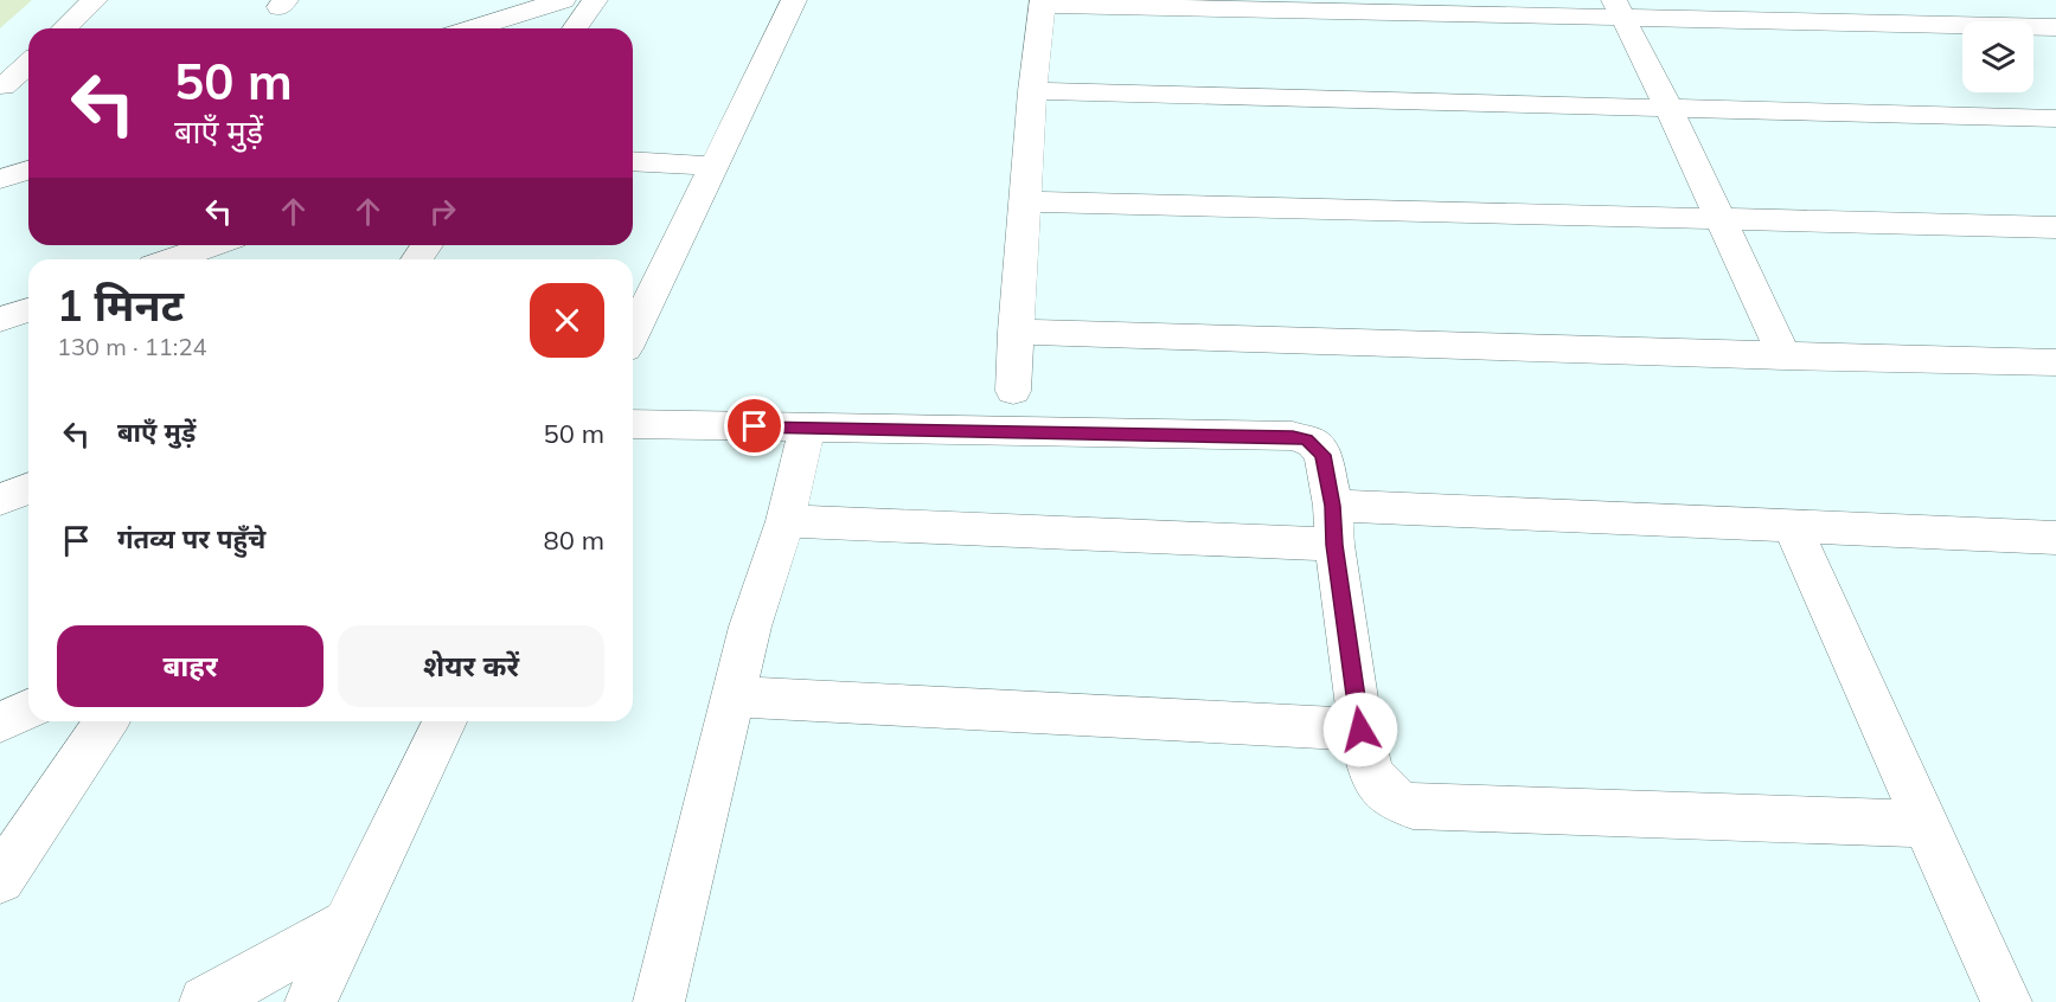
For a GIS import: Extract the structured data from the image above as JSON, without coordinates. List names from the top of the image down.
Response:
{
  "page": {
    "turn": ["50 m", "बाएँ मुड़ें"],
    "heading": ["1 मिनट", "130 m · 11:24"],
    "list": [
      {
        "name": "बाएँ मुड़ें",
        "value": "50 m"
      },
      {
        "name": "गंतव्य पर पहुँचे",
        "value": "80 m"
      }
    ],
    "buttons": ["बाहर", "शेयर करें"]
  }
}
